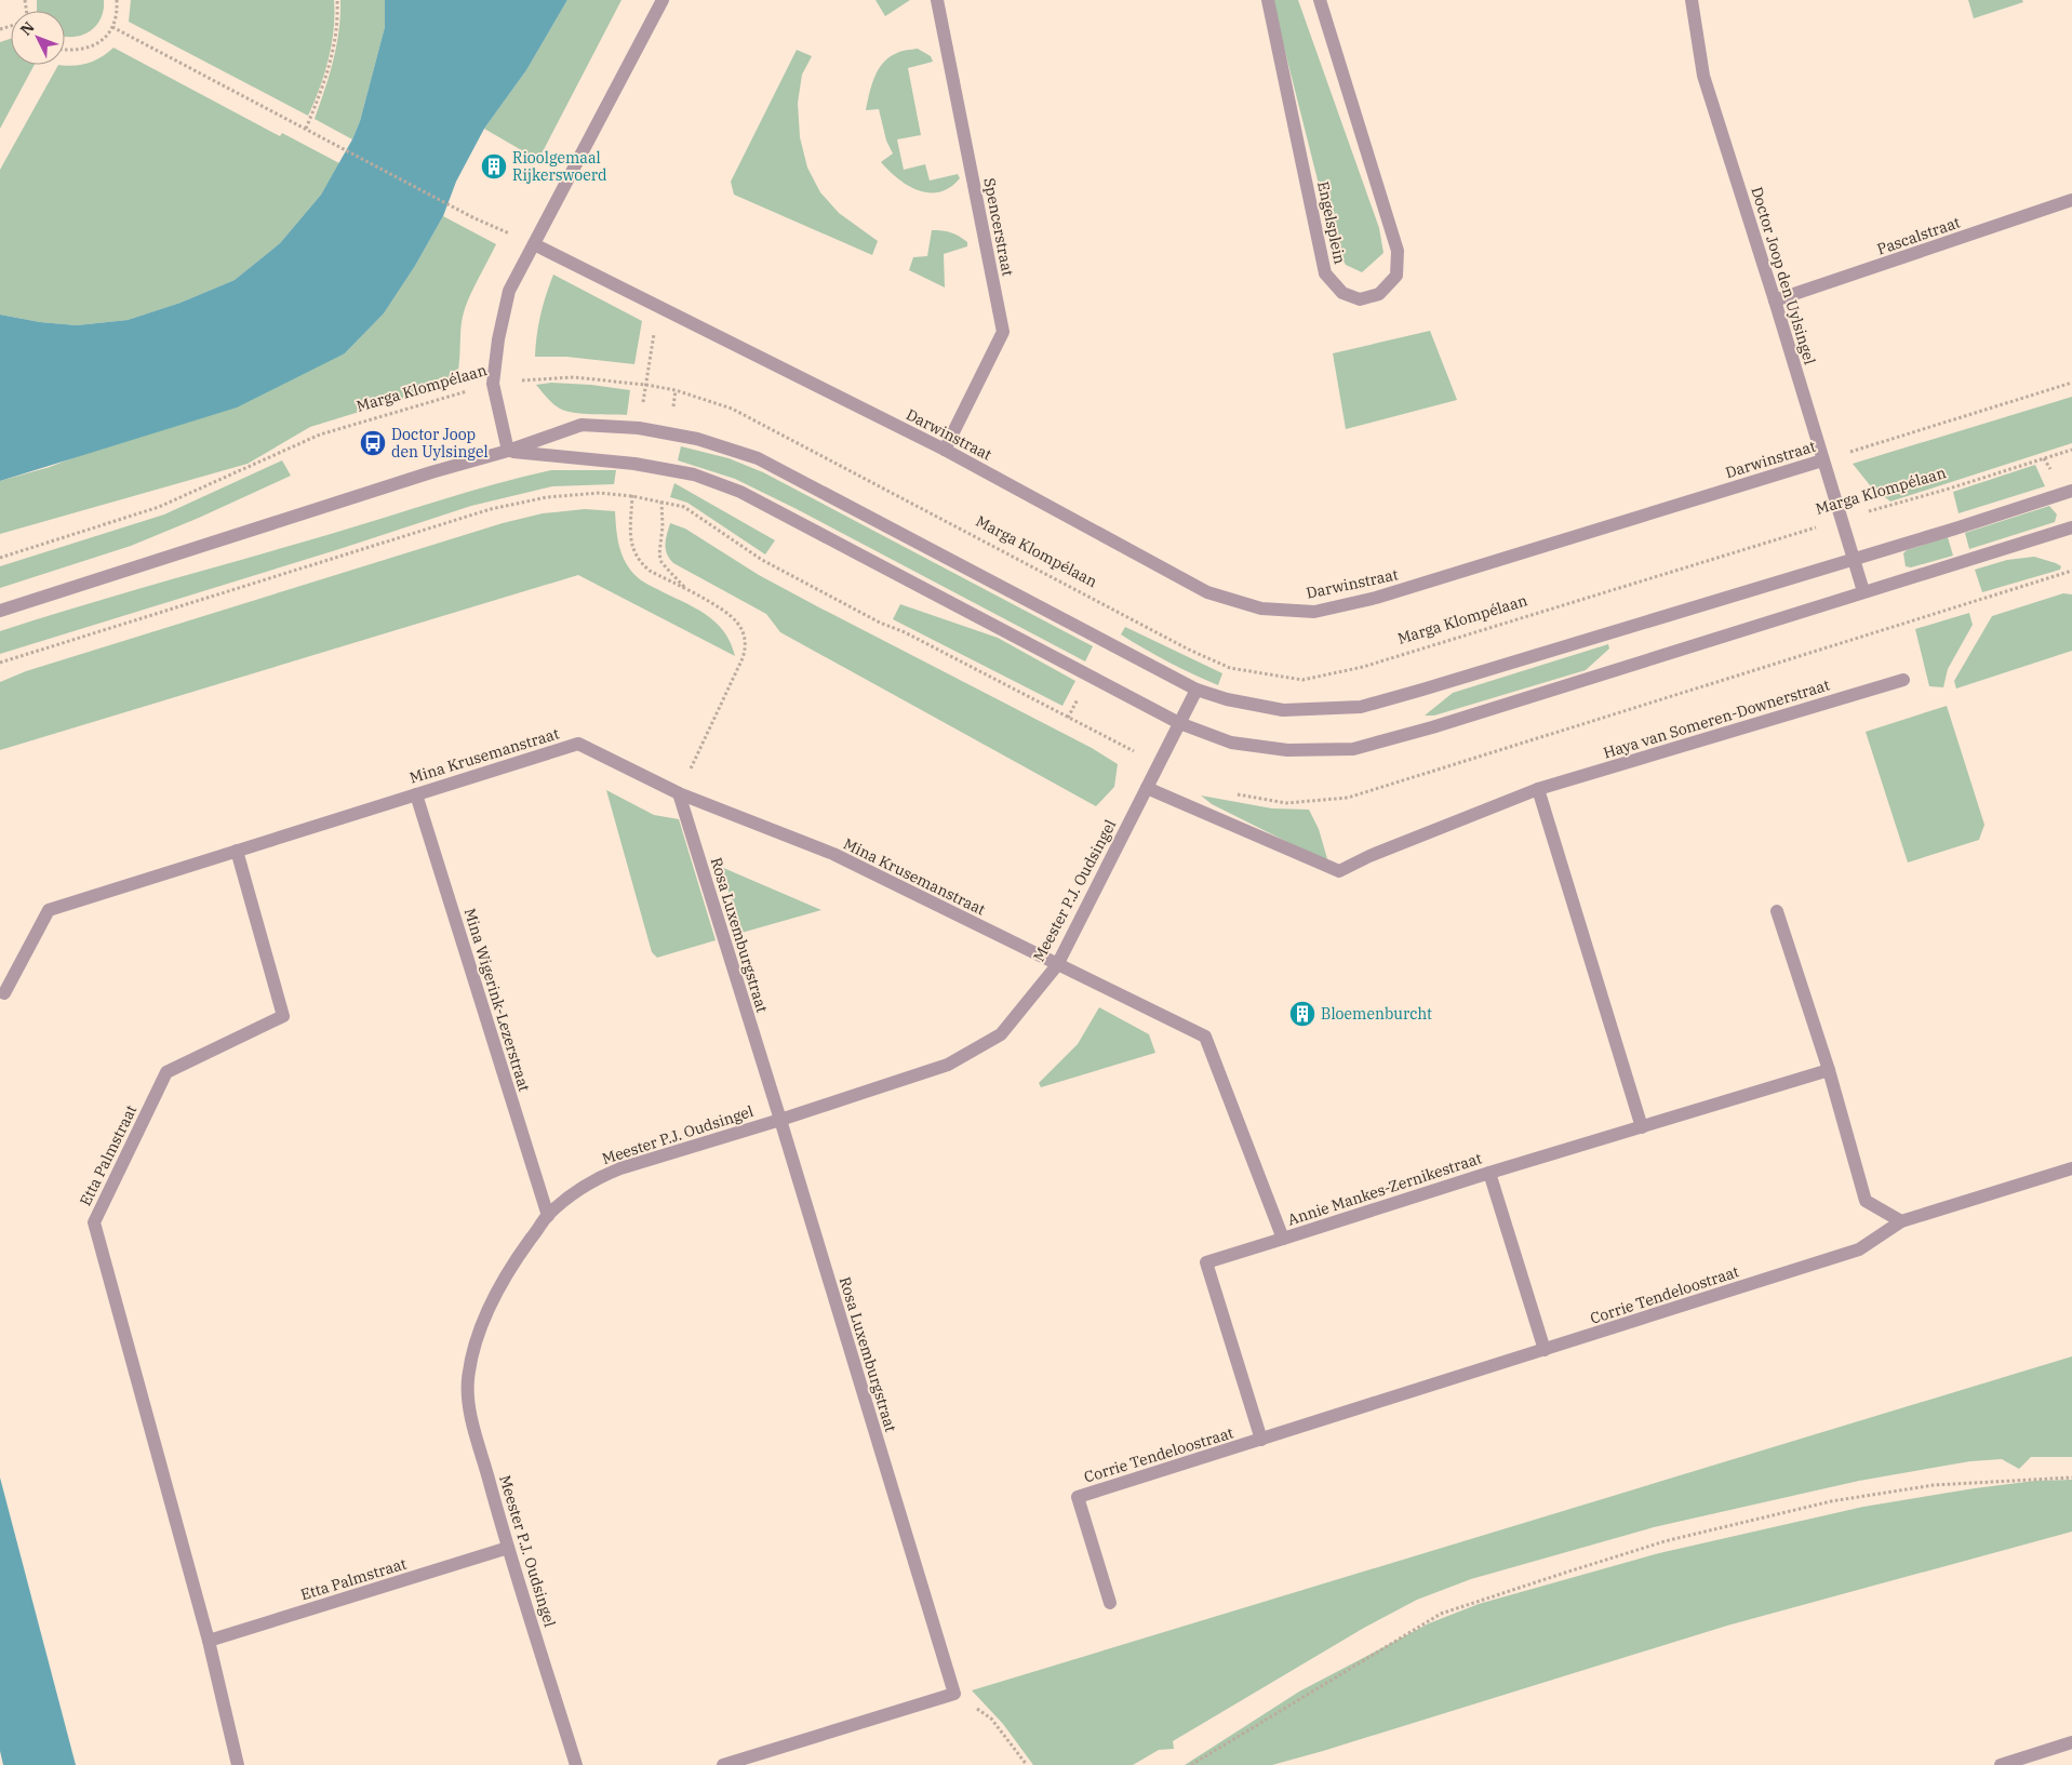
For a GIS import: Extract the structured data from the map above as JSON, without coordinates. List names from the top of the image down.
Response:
{
  "streets": {
    "street": [
      "Engelsplein",
      "Spencerstraat",
      "Pascalstraat",
      "Doctor Joop den Uylsingel",
      "Darwinstraat",
      "Haya van Someren-Downerstraat",
      "Mina Krusemanstraat",
      "Meester P.J. Oudsingel",
      "Rosa Luxemburgstraat",
      "Mina Wigerink-Lezerstraat",
      "Etta Palmstraat",
      "Annie Mankes-Zernikestraat",
      "Corrie Tendeloostraat"
    ],
    "path": ["Marga Klompélaan"]
  },
  "crossings": [
    ["Spencerstraat", "Darwinstraat"],
    ["Pascalstraat", "Doctor Joop den Uylsingel"],
    ["Doctor Joop den Uylsingel", "Marga Klompélaan"],
    ["Doctor Joop den Uylsingel", "Darwinstraat"],
    ["Haya van Someren-Downerstraat", "Meester P.J. Oudsingel"],
    ["Mina Krusemanstraat", "Meester P.J. Oudsingel"],
    ["Mina Krusemanstraat", "Rosa Luxemburgstraat"],
    ["Mina Krusemanstraat", "Mina Wigerink-Lezerstraat"],
    ["Mina Krusemanstraat", "Etta Palmstraat"],
    ["Mina Krusemanstraat", "Annie Mankes-Zernikestraat"],
    ["Meester P.J. Oudsingel", "Rosa Luxemburgstraat"],
    ["Meester P.J. Oudsingel", "Mina Wigerink-Lezerstraat"],
    ["Meester P.J. Oudsingel", "Etta Palmstraat"],
    ["Meester P.J. Oudsingel", "Annie Mankes-Zernikestraat"]
  ],
  "places": {
    "building": ["Rioolgemaal Rijkerswoerd", "Bloemenburcht"],
    "bus stop": ["Doctor Joop den Uylsingel"]
  },
  "north": "top left"
}
